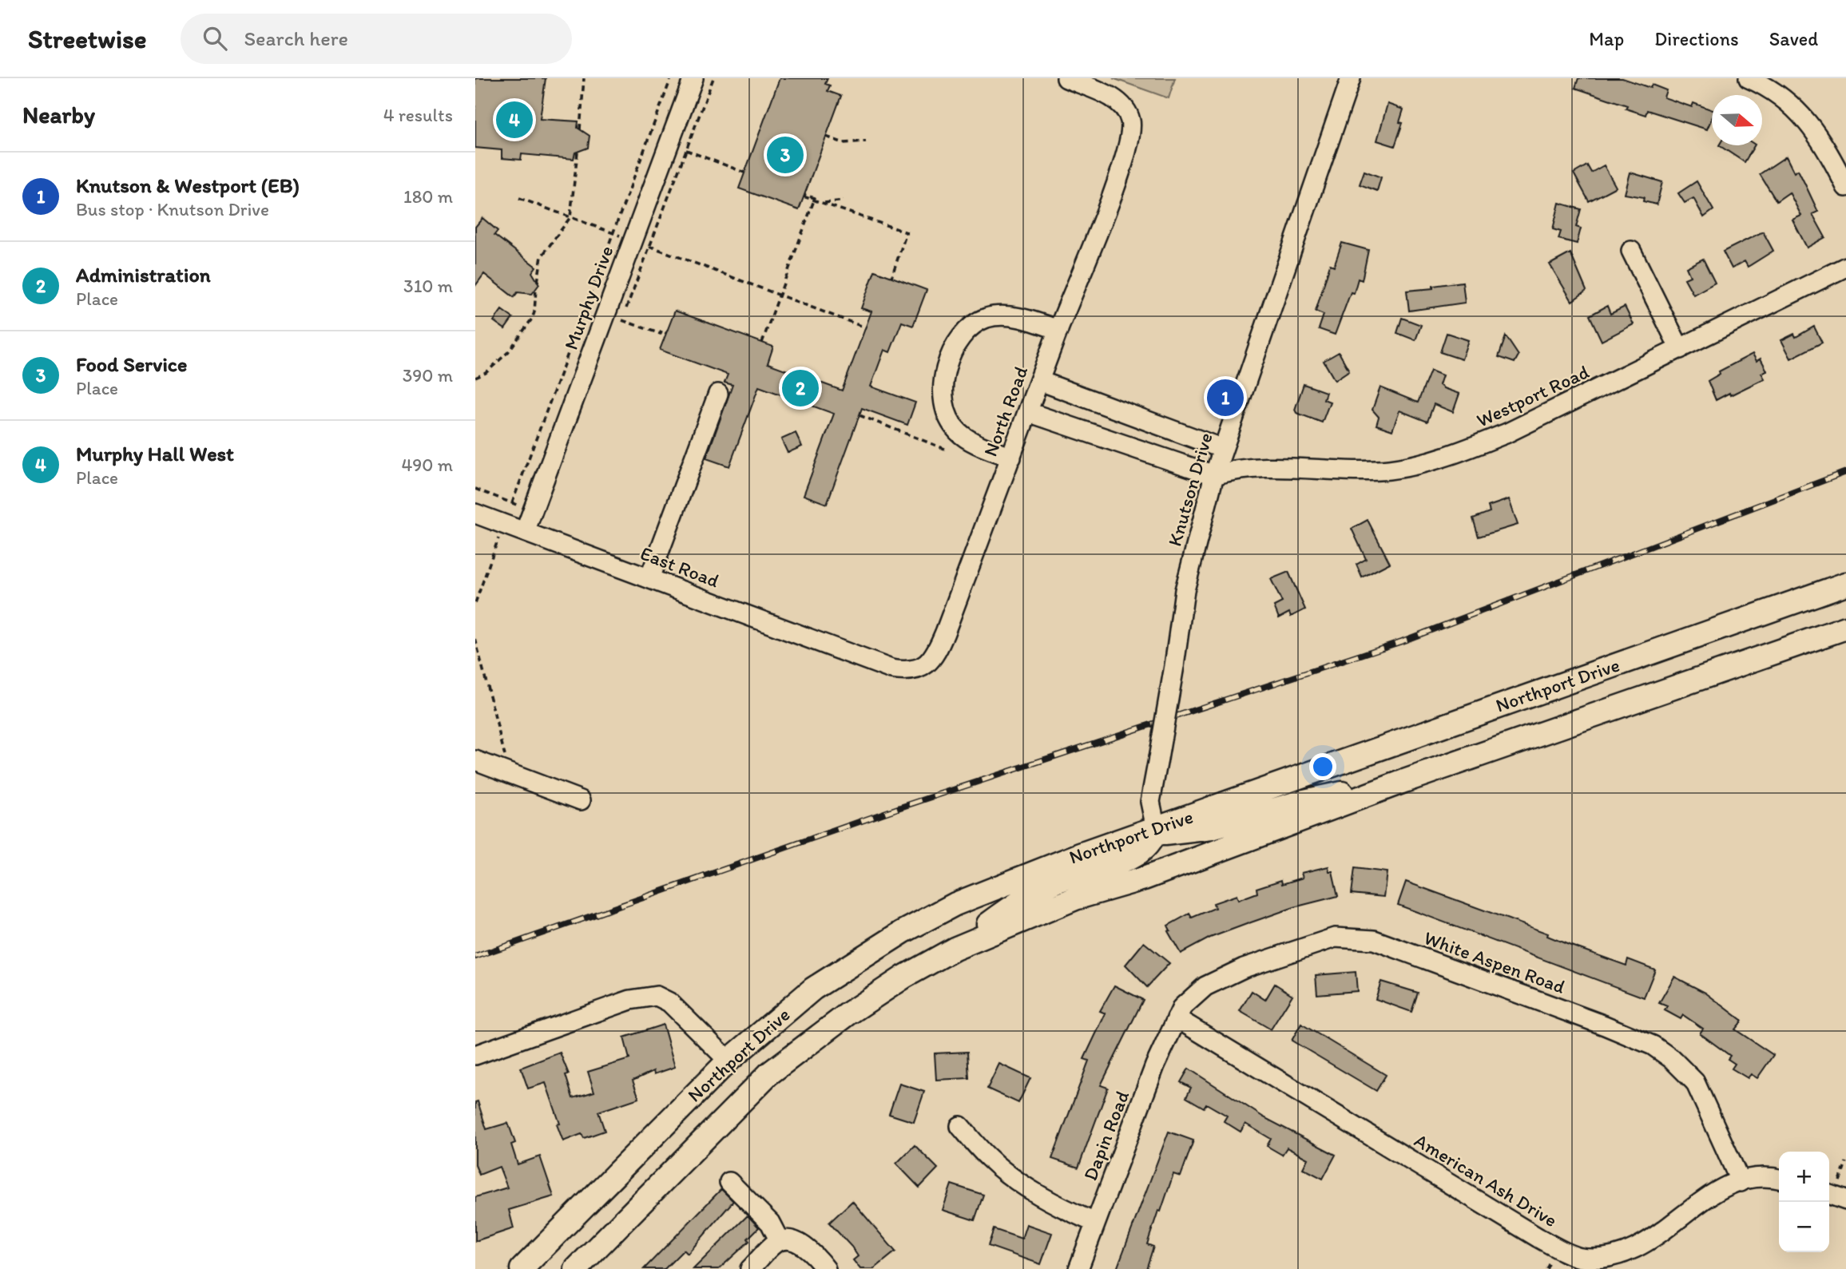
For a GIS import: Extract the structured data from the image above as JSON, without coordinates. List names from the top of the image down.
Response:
{
  "streets": {
    "main road": ["Northport Drive"],
    "street": [
      "Murphy Drive",
      "Westport Road",
      "North Road",
      "Knutson Drive",
      "East Road",
      "White Aspen Road",
      "Dapin Road",
      "American Ash Drive"
    ]
  },
  "crossings": [
    ["Murphy Drive", "East Road"],
    ["Westport Road", "Knutson Drive"],
    ["North Road", "East Road"],
    ["Knutson Drive", "Northport Drive"],
    ["White Aspen Road", "Dapin Road"],
    ["White Aspen Road", "American Ash Drive"],
    ["Dapin Road", "American Ash Drive"]
  ],
  "north": "right",
  "page": {
    "header": "Streetwise",
    "search": "Search here",
    "nav": ["Map", "Directions", "Saved"],
    "heading": ["Nearby", "4 results"],
    "pins": [
      "4",
      "3",
      "2",
      "1"
    ],
    "list": [
      {
        "mark": "1",
        "name": "Knutson & Westport (EB)",
        "note": "Bus stop · Knutson Drive",
        "value": "180 m"
      },
      {
        "mark": "2",
        "name": "Administration",
        "note": "Place",
        "value": "310 m"
      },
      {
        "mark": "3",
        "name": "Food Service",
        "note": "Place",
        "value": "390 m"
      },
      {
        "mark": "4",
        "name": "Murphy Hall West",
        "note": "Place",
        "value": "490 m"
      }
    ],
    "map_buttons": ["+", "−"]
  }
}
